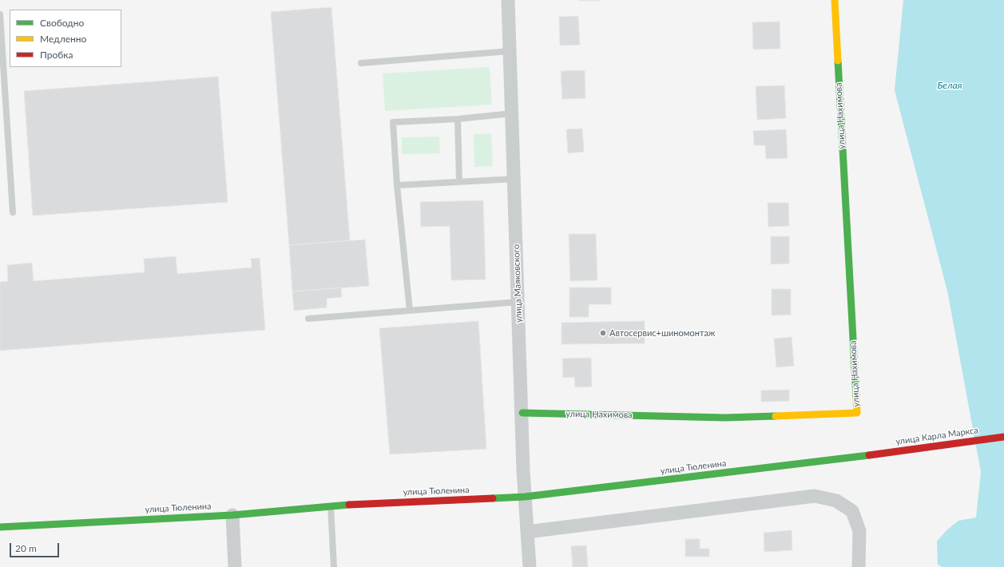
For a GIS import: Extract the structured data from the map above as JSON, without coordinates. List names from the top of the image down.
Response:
{
  "streets": {
    "main road": ["улица Нахимова", "улица Карла Маркса", "улица Тюленина"],
    "street": ["улица Маяковского"]
  },
  "crossings": [
    ["улица Нахимова", "улица Маяковского"],
    ["улица Маяковского", "улица Тюленина"],
    ["улица Карла Маркса", "улица Тюленина"]
  ],
  "water": ["Белая"],
  "places": ["Автосервис+шиномонтаж"],
  "legend": ["Свободно", "Медленно", "Пробка"],
  "scale_bar": "20 m"
}
